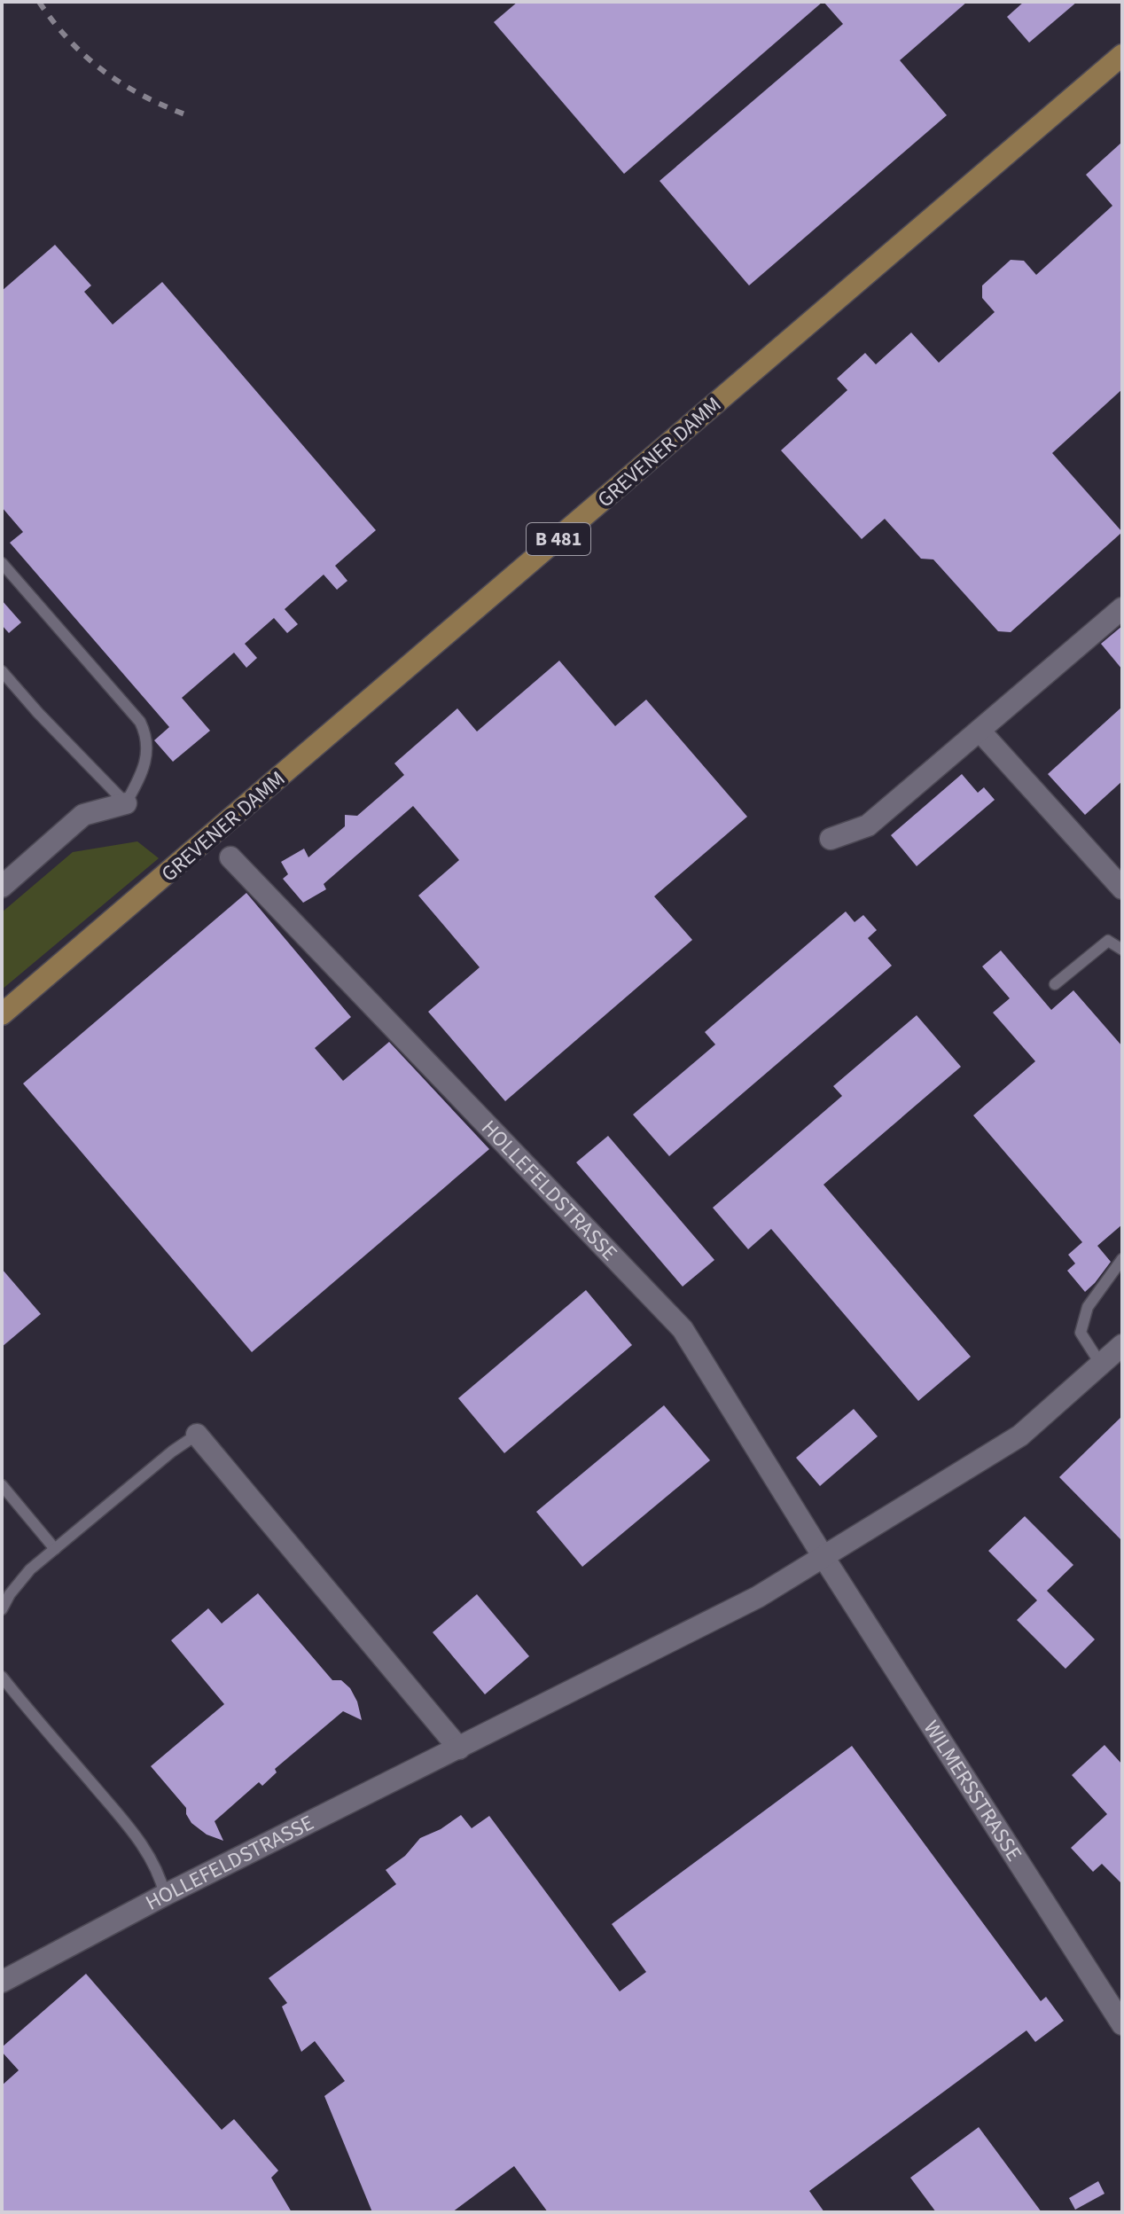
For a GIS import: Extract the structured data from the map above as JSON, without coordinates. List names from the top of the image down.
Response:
{
  "streets": {
    "main road": ["GREVENER DAMM", "B 481"],
    "street": ["HOLLEFELDSTRASSE", "WILMERSSTRASSE"]
  },
  "crossings": [
    ["HOLLEFELDSTRASSE", "WILMERSSTRASSE"]
  ]
}
